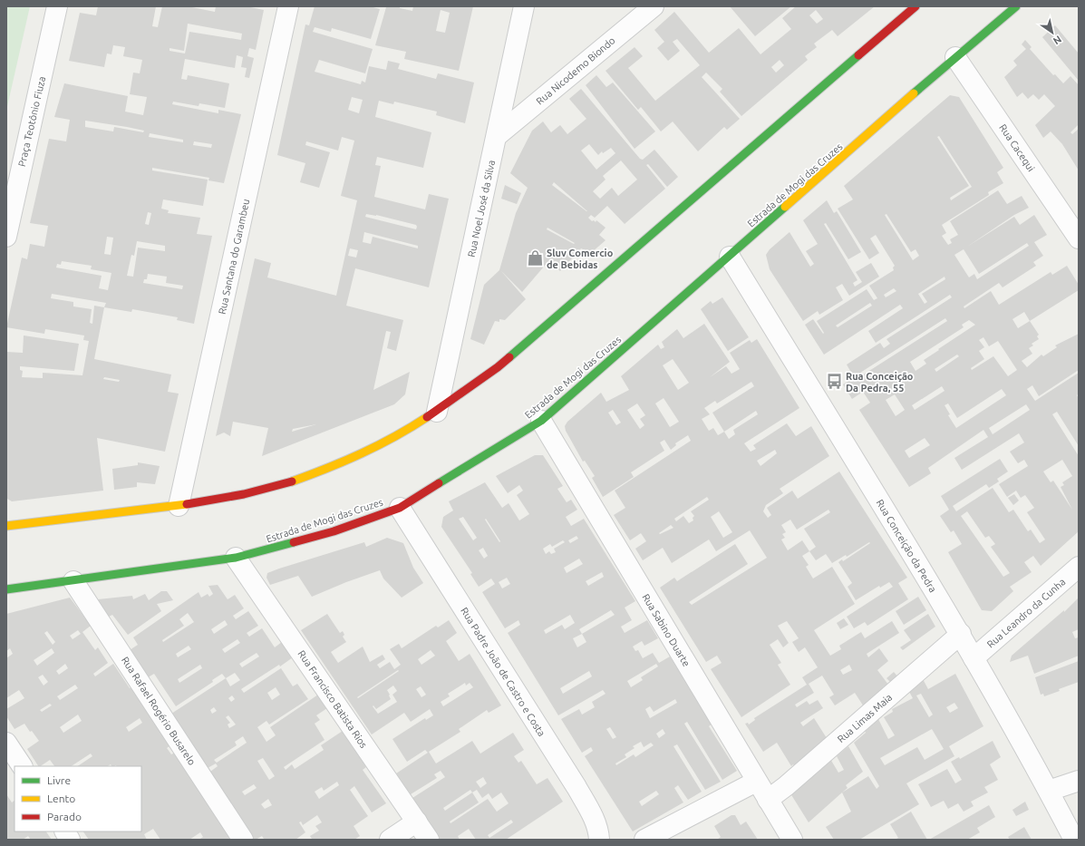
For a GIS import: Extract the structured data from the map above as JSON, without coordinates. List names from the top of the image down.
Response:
{
  "streets": {
    "main road": ["Estrada de Mogi das Cruzes"],
    "street": [
      "Rua Nicodemo Biondo",
      "Praça Teotônio Fiuza",
      "Rua Cacequi",
      "Rua Noel José da Silva",
      "Rua Santana do Garambeu",
      "Rua Conceição da Pedra",
      "Rua Leandro da Cunha",
      "Rua Sabino Duarte",
      "Rua Padre João de Castro e Costa",
      "Rua Francisco Batista Rios",
      "Rua Rafael Rogério Busarelo",
      "Rua Limas Maia"
    ]
  },
  "crossings": [
    ["Rua Nicodemo Biondo", "Rua Noel José da Silva"],
    ["Rua Cacequi", "Estrada de Mogi das Cruzes"],
    ["Estrada de Mogi das Cruzes", "Rua Conceição da Pedra"],
    ["Estrada de Mogi das Cruzes", "Rua Sabino Duarte"],
    ["Estrada de Mogi das Cruzes", "Rua Padre João de Castro e Costa"],
    ["Estrada de Mogi das Cruzes", "Rua Francisco Batista Rios"],
    ["Estrada de Mogi das Cruzes", "Rua Rafael Rogério Busarelo"],
    ["Rua Conceição da Pedra", "Rua Leandro da Cunha"],
    ["Rua Conceição da Pedra", "Rua Limas Maia"],
    ["Rua Sabino Duarte", "Rua Limas Maia"]
  ],
  "places": {
    "shop": ["Sluv Comercio de Bebidas"],
    "bus stop": ["Rua Conceição Da Pedra, 55"]
  },
  "legend": ["Livre", "Lento", "Parado"],
  "north": "bottom right"
}
